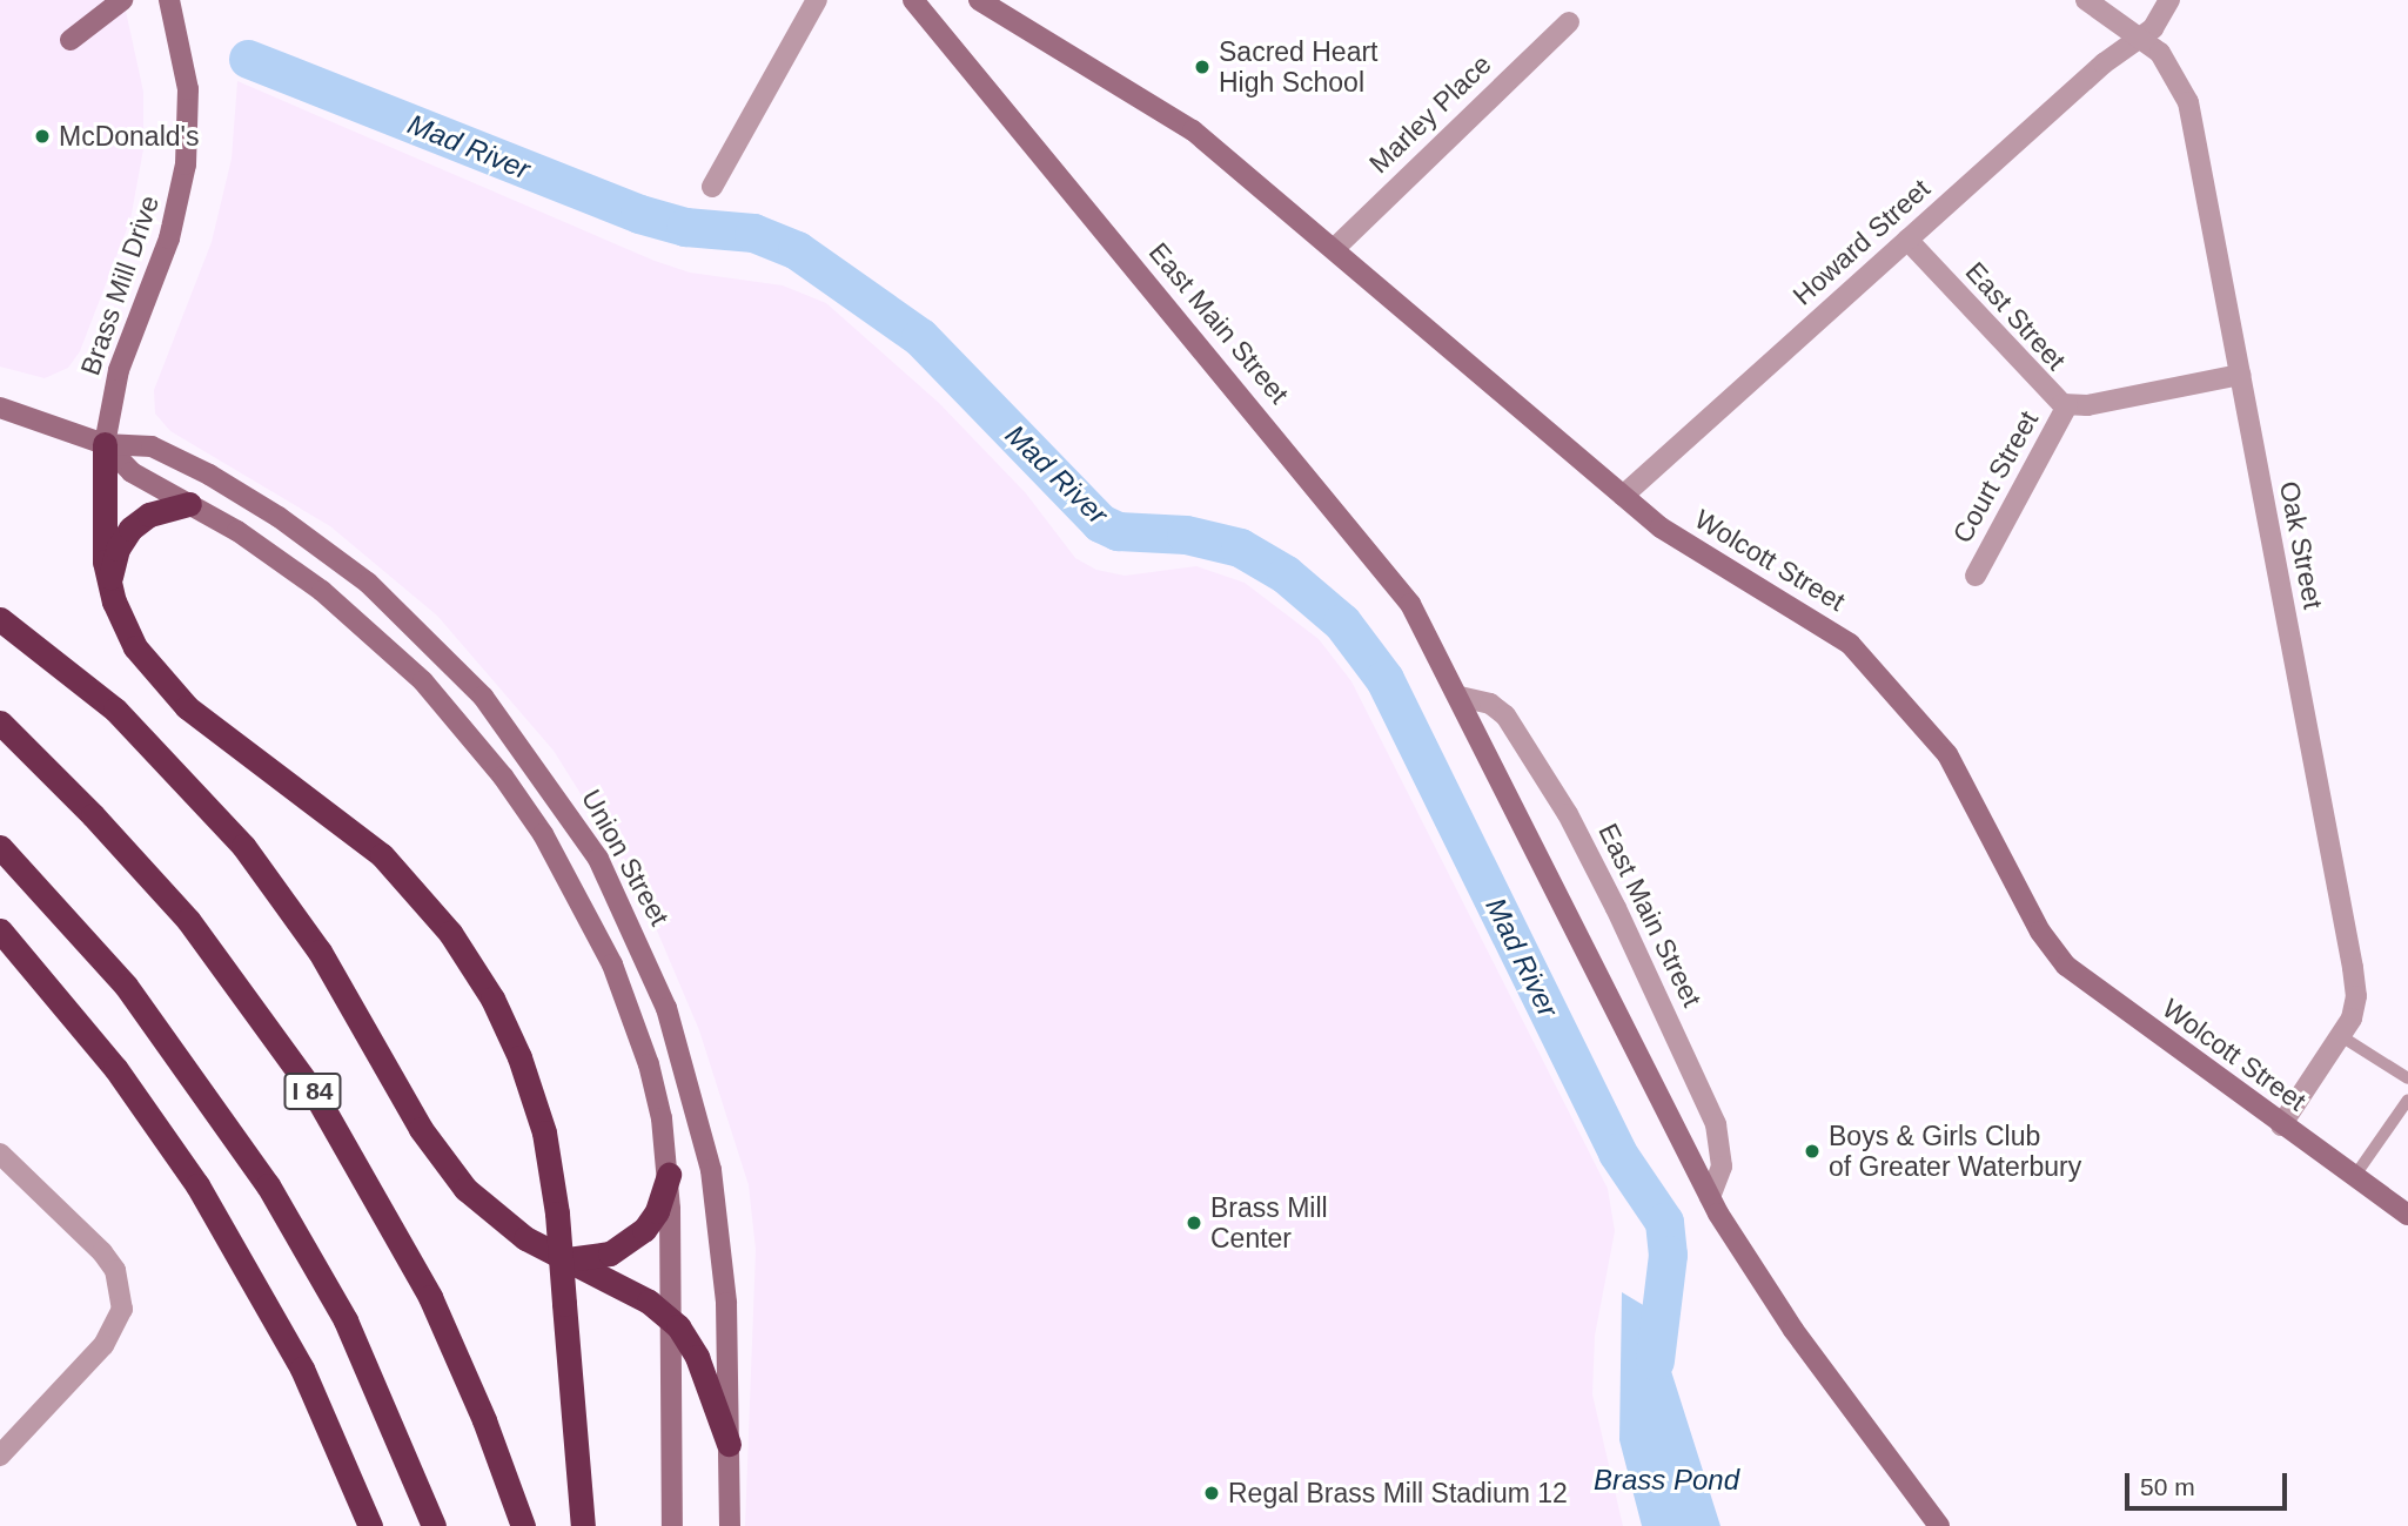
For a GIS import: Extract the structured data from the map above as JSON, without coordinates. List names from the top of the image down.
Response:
{
  "streets": {
    "highway": ["I 84"],
    "main road": [
      "Brass Mill Drive",
      "East Main Street",
      "Wolcott Street",
      "Union Street"
    ],
    "street": [
      "Marley Place",
      "Howard Street",
      "East Street",
      "Court Street",
      "Oak Street"
    ]
  },
  "crossings": [
    ["Marley Place", "Wolcott Street"],
    ["Howard Street", "East Street"],
    ["Howard Street", "Oak Street"],
    ["Howard Street", "Wolcott Street"],
    ["Brass Mill Drive", "Union Street"],
    ["East Street", "Court Street"],
    ["East Street", "Oak Street"],
    ["Oak Street", "Wolcott Street"]
  ],
  "water": ["Mad River", "Brass Pond"],
  "places": [
    "Sacred Heart High School",
    "McDonald's",
    "Boys & Girls Club of Greater Waterbury",
    "Brass Mill Center",
    "Regal Brass Mill Stadium 12"
  ],
  "scale_bar": "50 m"
}
